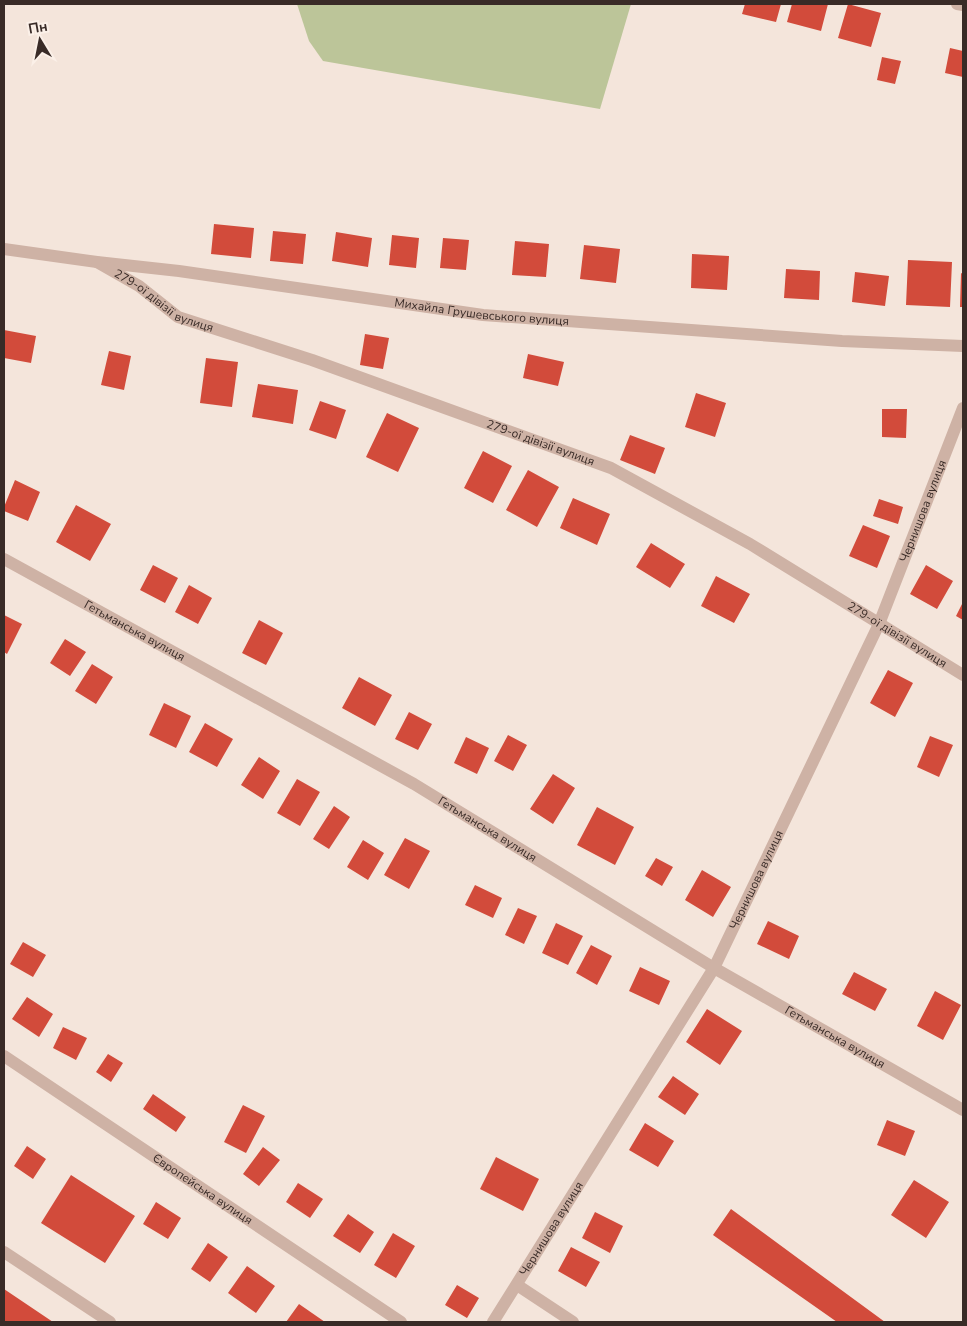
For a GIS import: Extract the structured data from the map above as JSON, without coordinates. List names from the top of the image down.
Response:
{
  "streets": {
    "street": [
      "279-ої дівізії вулиця",
      "Михайла Грушевського вулиця",
      "Чернишова вулиця",
      "Гетьманська вулиця",
      "Європейська вулиця"
    ]
  },
  "crossings": [
    ["279-ої дівізії вулиця", "Михайла Грушевського вулиця"],
    ["279-ої дівізії вулиця", "Чернишова вулиця"],
    ["Чернишова вулиця", "Гетьманська вулиця"]
  ],
  "north": "top"
}
